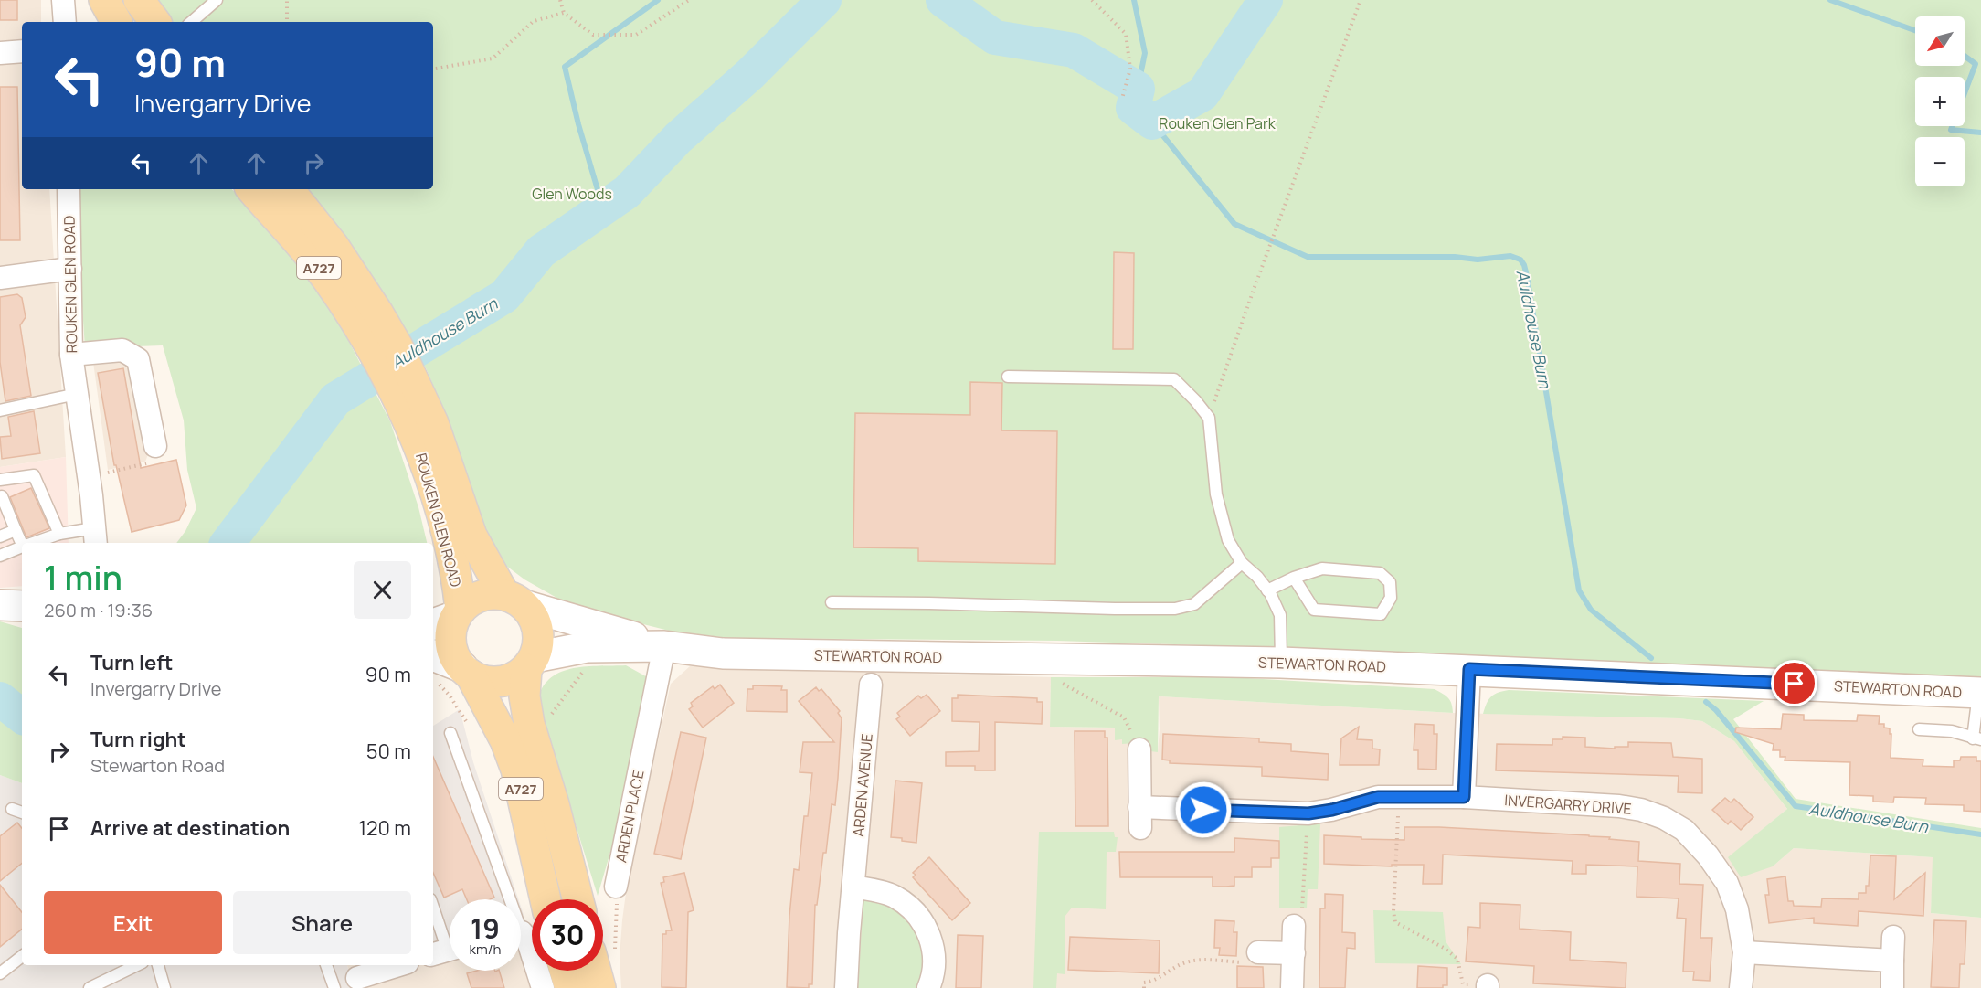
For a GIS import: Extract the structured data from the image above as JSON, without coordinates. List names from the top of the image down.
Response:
{
  "streets": {
    "main road": ["A727", "ROUKEN GLEN ROAD", "STEWARTON ROAD"],
    "street": ["ARDEN AVENUE", "INVERGARRY DRIVE", "ARDEN PLACE"]
  },
  "crossings": [
    ["A727", "ROUKEN GLEN ROAD"],
    ["A727", "STEWARTON ROAD"],
    ["ROUKEN GLEN ROAD", "STEWARTON ROAD"],
    ["STEWARTON ROAD", "ARDEN PLACE"]
  ],
  "water": ["Auldhouse Burn"],
  "parks": ["Rouken Glen Park", "Glen Woods"],
  "north": "bottom left",
  "page": {
    "map_buttons": ["+", "−"],
    "turn": ["90 m", "Invergarry Drive"],
    "heading": ["1 min", "260 m · 19:36"],
    "list": [
      {
        "name": "Turn left",
        "note": "Invergarry Drive",
        "value": "90 m"
      },
      {
        "name": "Turn right",
        "note": "Stewarton Road",
        "value": "50 m"
      },
      {
        "name": "Arrive at destination",
        "value": "120 m"
      }
    ],
    "buttons": ["Exit", "Share"],
    "speed": "19 km/h",
    "limit": "30"
  }
}
